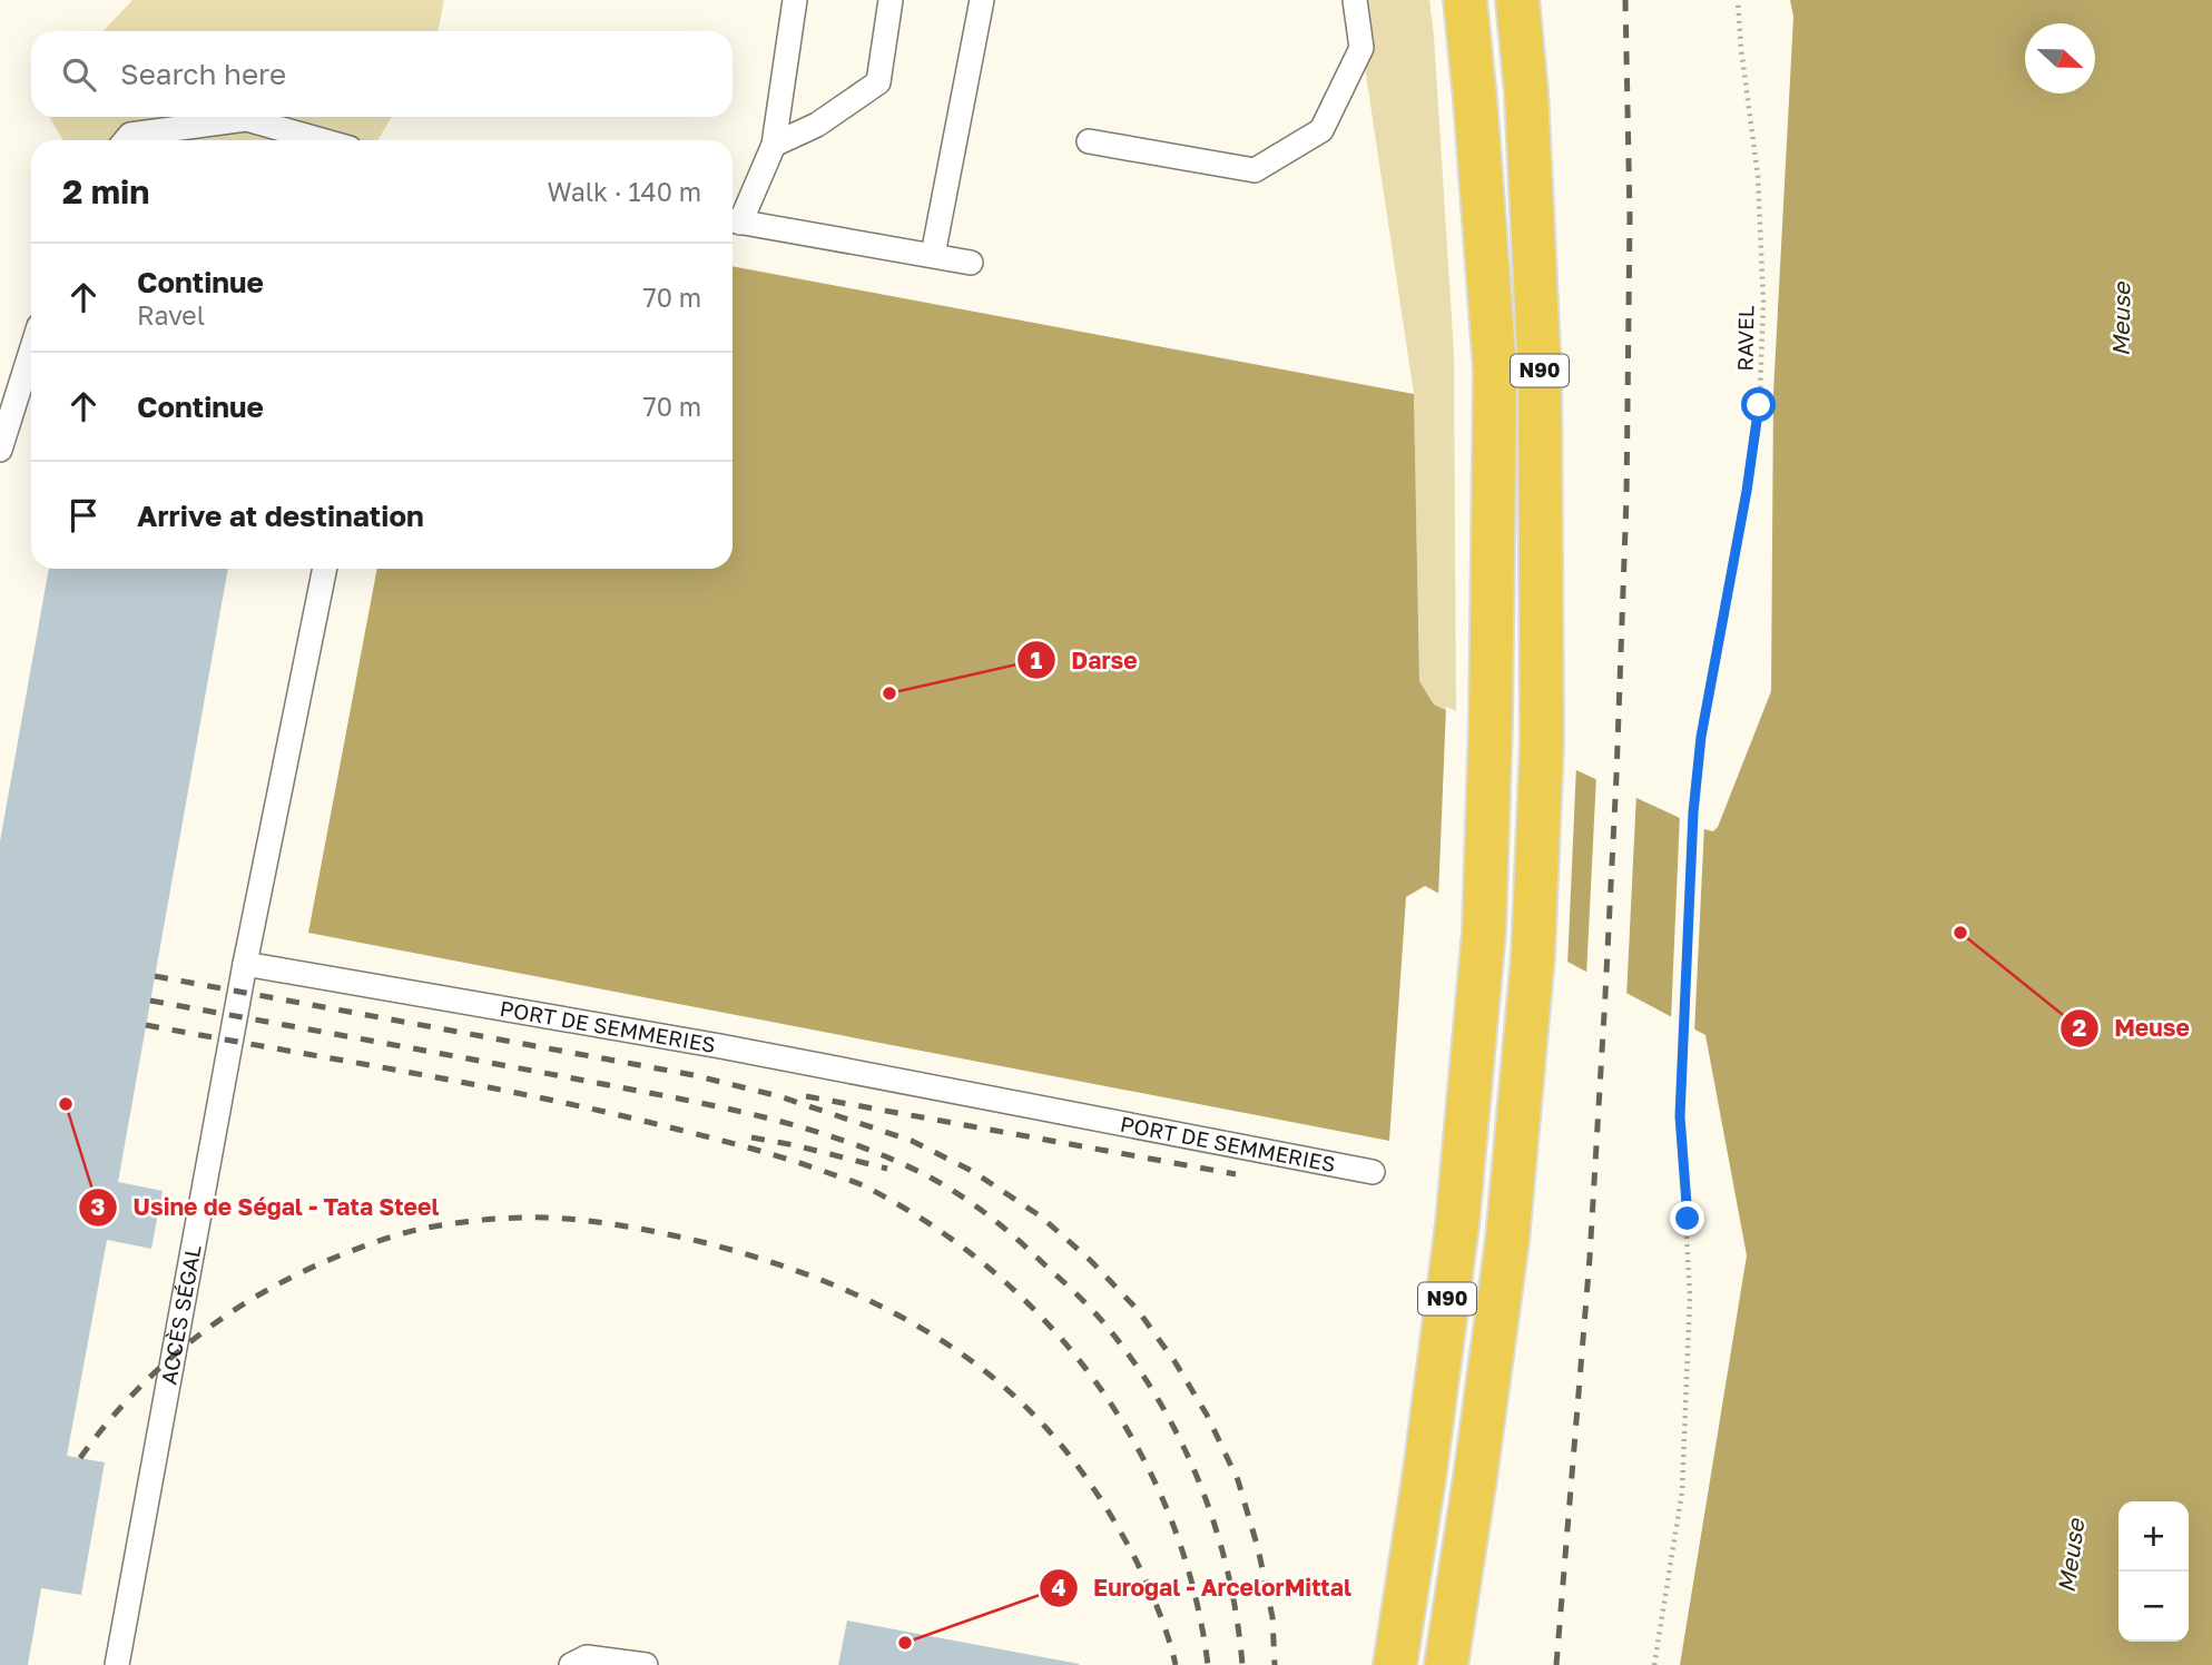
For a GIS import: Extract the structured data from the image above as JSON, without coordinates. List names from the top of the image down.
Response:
{
  "streets": {
    "highway": ["N90"],
    "lane": ["PORT DE SEMMERIES", "ACCÈS SÉGAL"],
    "path": ["RAVEL"]
  },
  "crossings": [
    ["PORT DE SEMMERIES", "ACCÈS SÉGAL"]
  ],
  "water": ["Meuse"],
  "places": [
    "Darse",
    "Meuse",
    "Usine de Ségal - Tata Steel",
    "Eurogal - ArcelorMittal"
  ],
  "north": "right",
  "page": {
    "search": "Search here",
    "heading": ["2 min", "Walk · 140 m"],
    "list": [
      ["Continue", "Ravel", "70 m"],
      ["Continue", "70 m"],
      "Arrive at destination"
    ],
    "map_buttons": ["+", "−"]
  }
}
